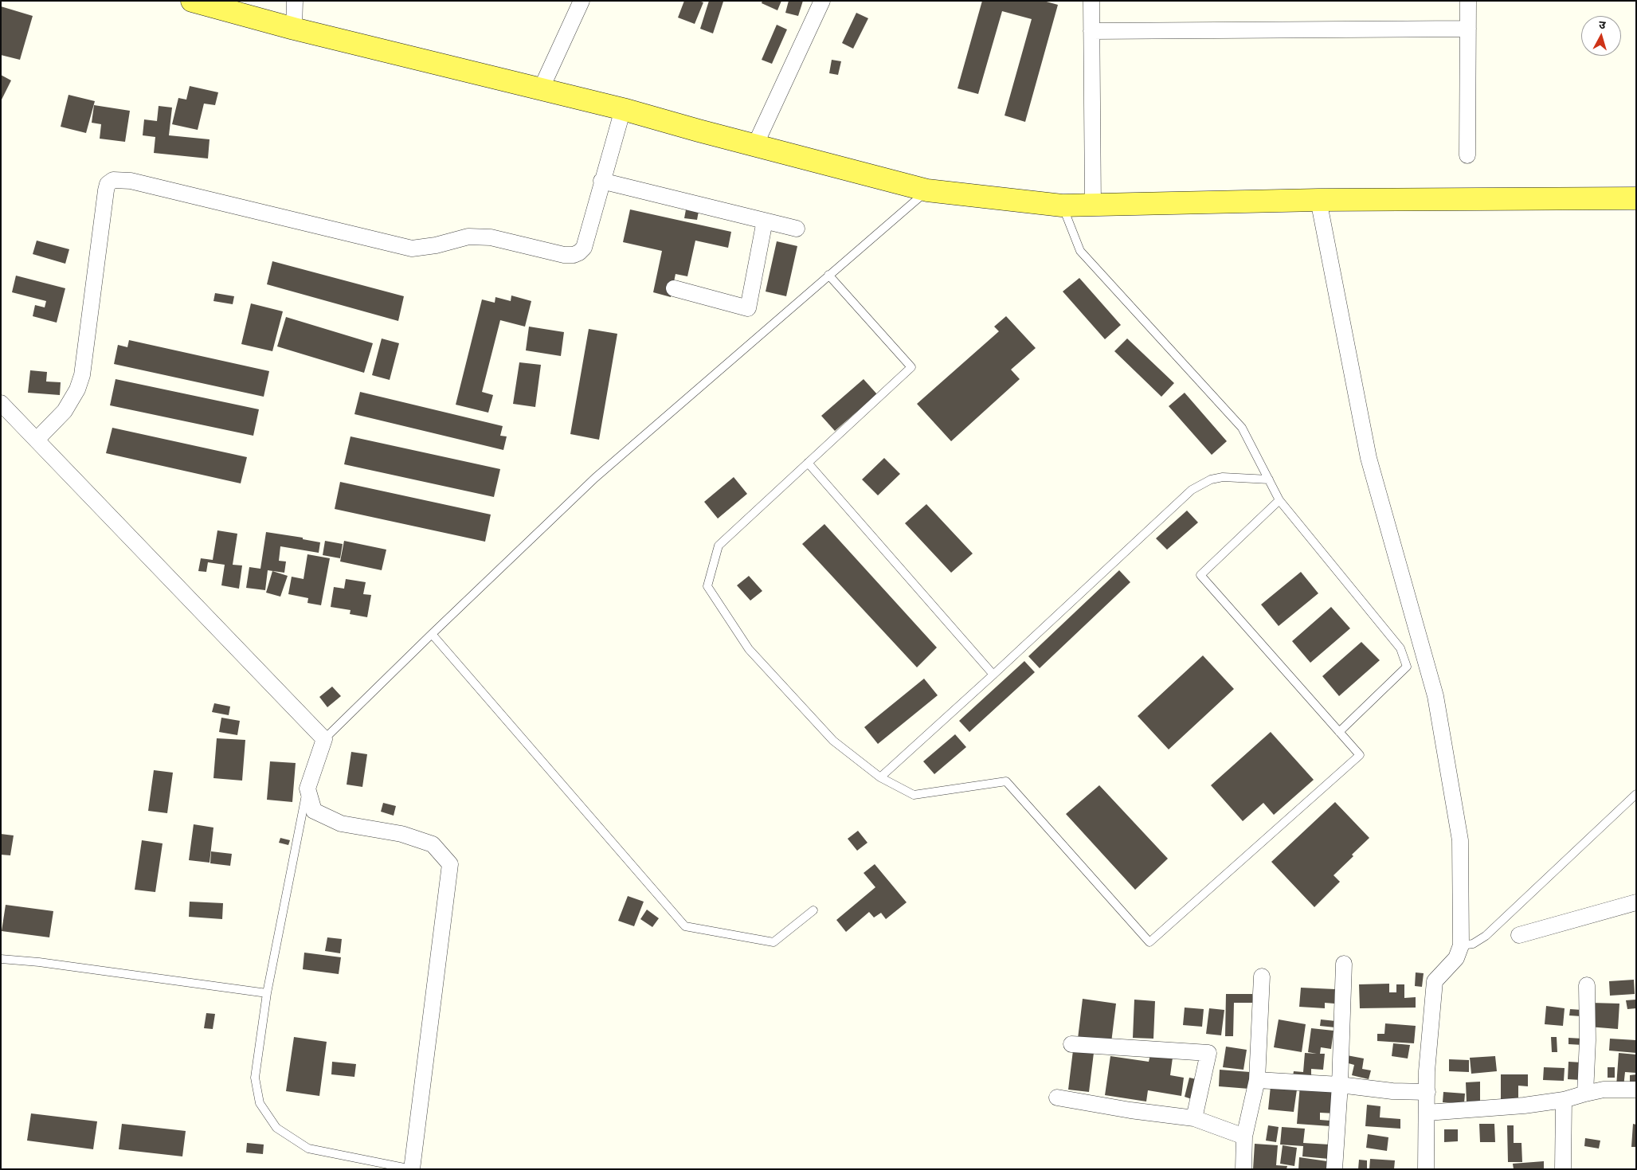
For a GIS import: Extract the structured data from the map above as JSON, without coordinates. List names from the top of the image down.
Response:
{
  "north": "top"
}
